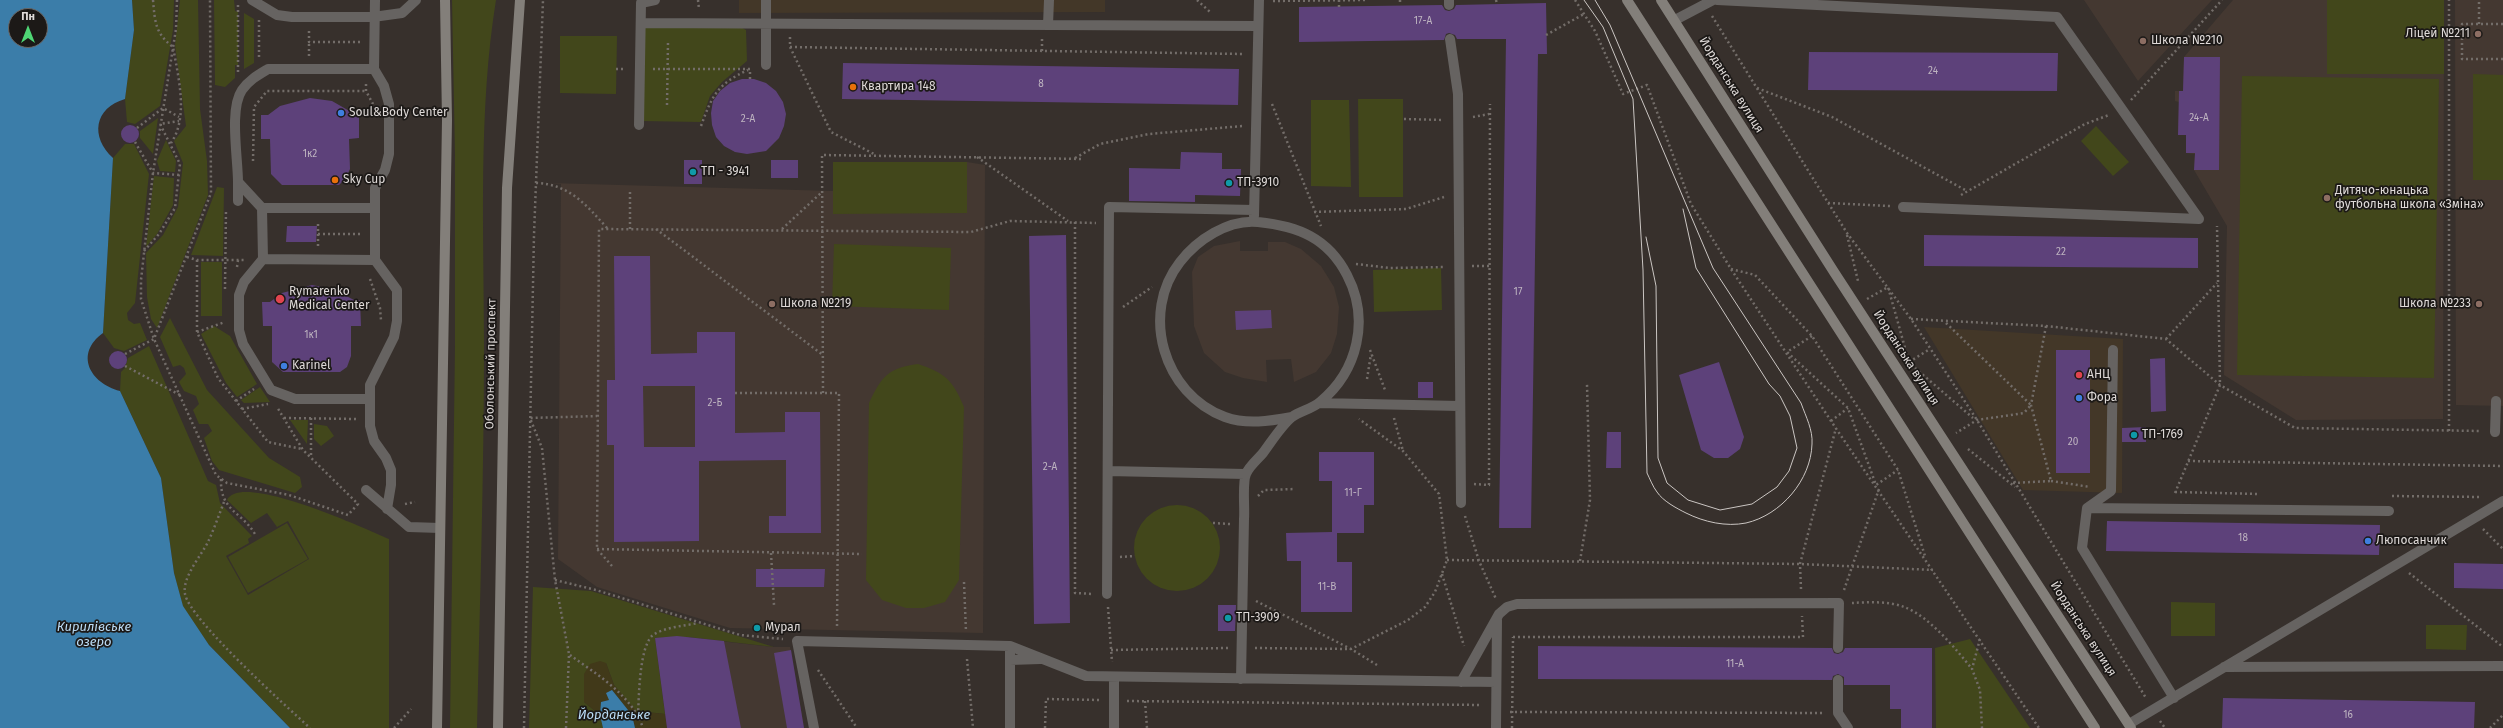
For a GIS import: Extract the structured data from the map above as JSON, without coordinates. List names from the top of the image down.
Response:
{
  "streets": {
    "main road": ["Йорданська вулиця", "Оболонський проспект"]
  },
  "water": ["Кирилівське озеро", "Йорданське"],
  "places": [
    "Ліцей №211",
    "Школа №210",
    "Квартира 148",
    "Soul&Body Center",
    "ТП - 3941",
    "Sky Cup",
    "ТП-3910",
    "Дитячо-юнацька футбольна школа «Зміна»",
    "Rymarenko Medical Center",
    "Школа №219",
    "Школа №233",
    "Karinel",
    "АНЦ",
    "Фора",
    "ТП-1769",
    "Люпосанчик",
    "ТП-3909",
    "Мурал"
  ],
  "house_numbers": [
    "17-А",
    "24",
    "8",
    "24-А",
    "2-А",
    "1к2",
    "22",
    "17",
    "1к1",
    "2-Б",
    "20",
    "2-А",
    "11-Г",
    "18",
    "11-В",
    "11-А",
    "16"
  ],
  "north": "top"
}
